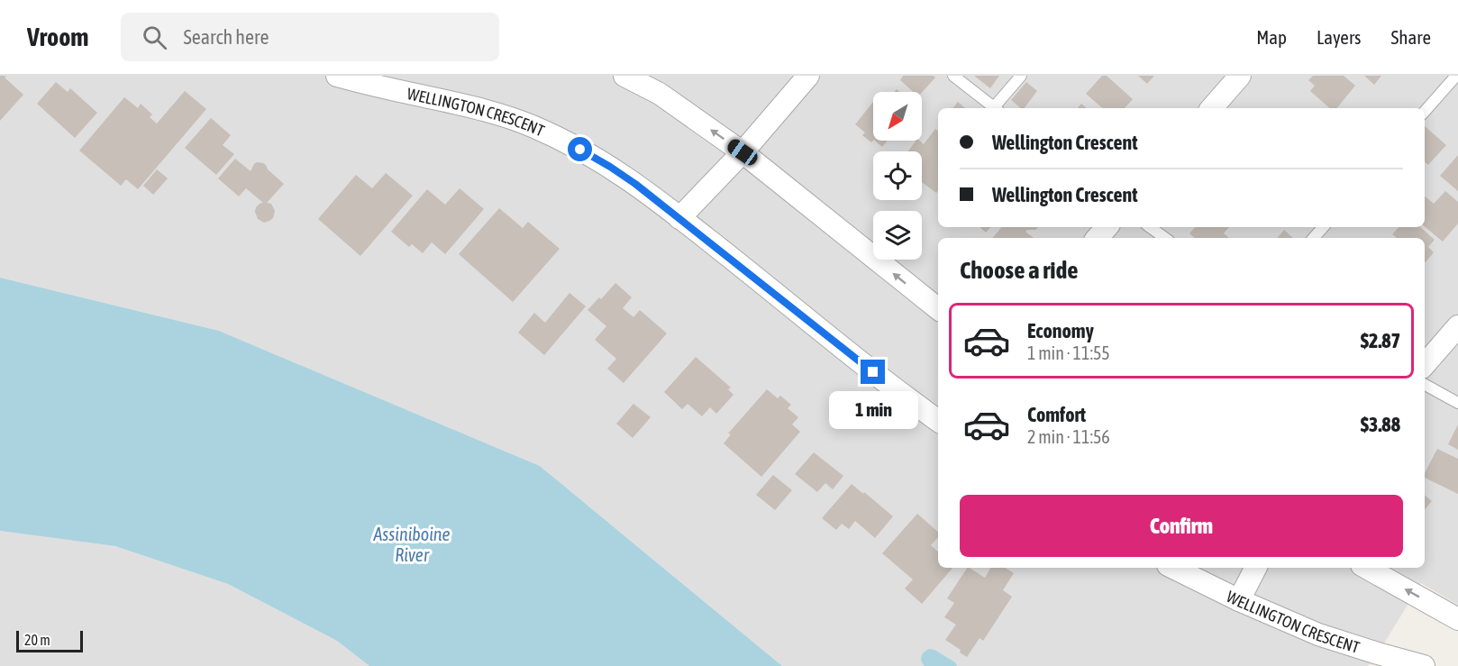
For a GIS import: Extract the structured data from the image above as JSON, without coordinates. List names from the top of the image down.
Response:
{
  "streets": {
    "street": ["WELLINGTON CRESCENT"]
  },
  "water": ["Assiniboine River"],
  "scale_bar": "20 m",
  "north": "bottom left",
  "page": {
    "header": "Vroom",
    "search": "Search here",
    "nav": ["Map", "Layers", "Share"],
    "banner": ["Wellington Crescent", "Wellington Crescent"],
    "heading": "Choose a ride",
    "list": [
      {
        "name": "Economy",
        "note": "1 min · 11:55",
        "value": "$2.87"
      },
      {
        "name": "Comfort",
        "note": "2 min · 11:56",
        "value": "$3.88"
      }
    ],
    "bubble": "1 min",
    "buttons": "Confirm",
    "scale": "20 m"
  }
}
